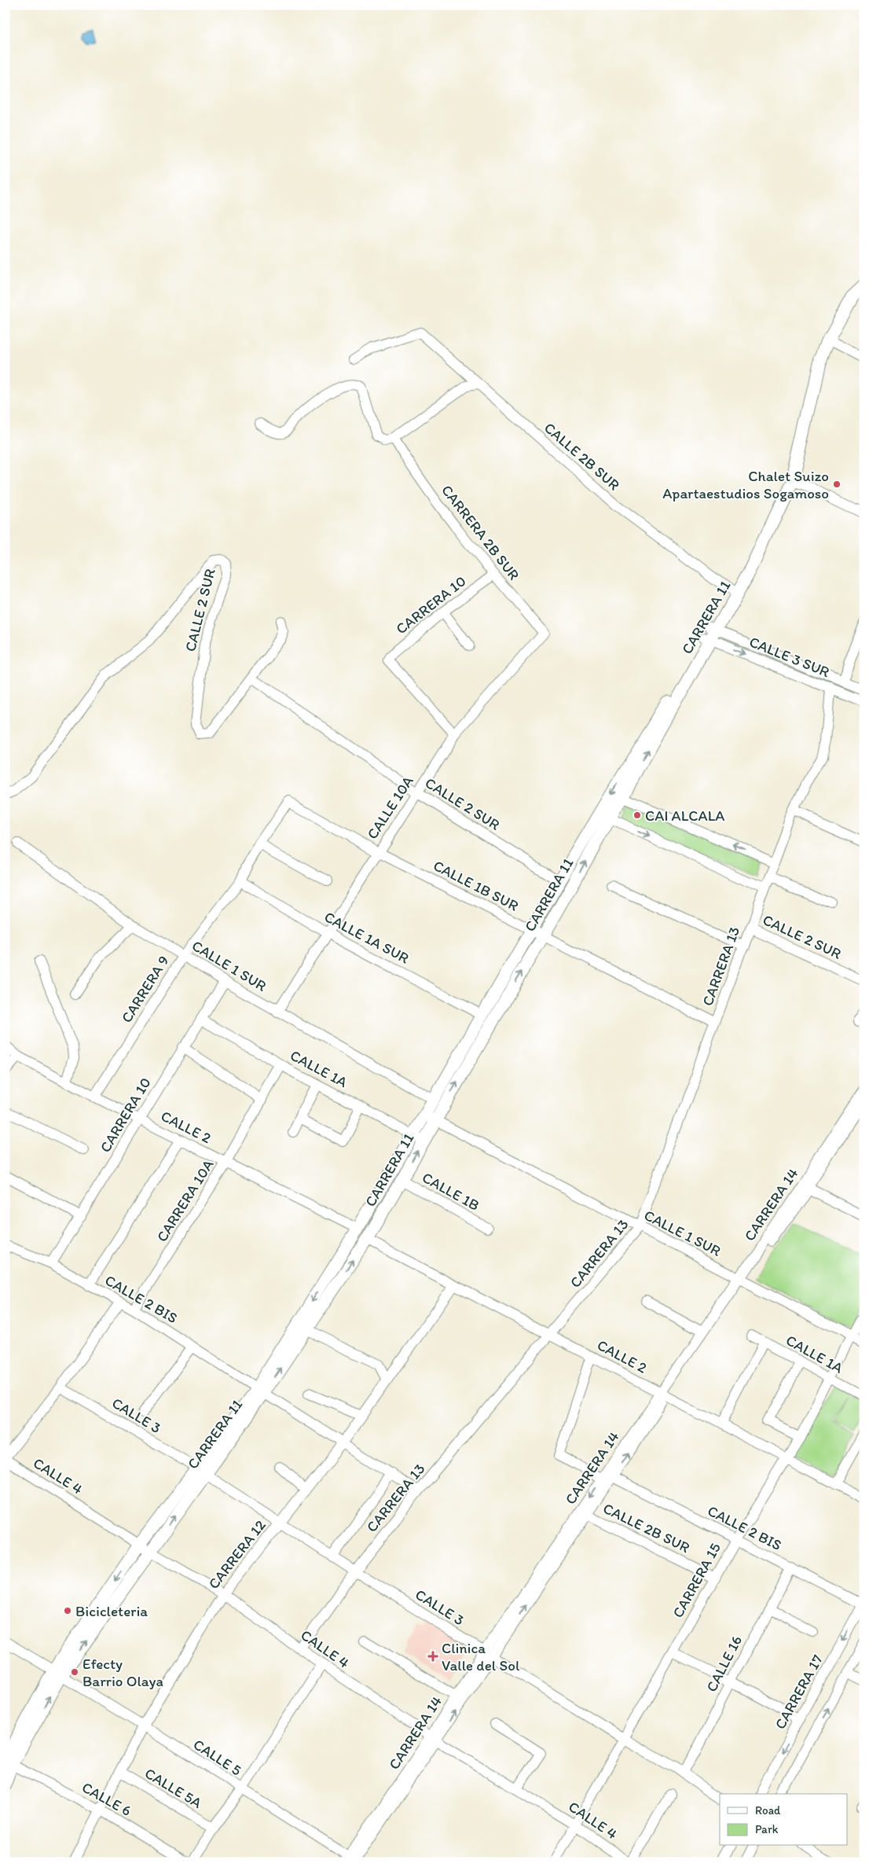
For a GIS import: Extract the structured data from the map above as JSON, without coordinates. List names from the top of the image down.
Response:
{
  "streets": {
    "main road": ["CARRERA 11"],
    "street": [
      "CALLE 2B SUR",
      "CARRERA 2B SUR",
      "CARRERA 10",
      "CALLE 2 SUR",
      "CALLE 3 SUR",
      "CALLE 10A",
      "CALLE 1B SUR",
      "CALLE 1A SUR",
      "CALLE 1 SUR",
      "CARRERA 13",
      "CARRERA 9",
      "CALLE 1A",
      "CALLE 2",
      "CALLE 1B",
      "CARRERA 10A",
      "CARRERA 14",
      "CALLE 2 BIS",
      "CALLE 3",
      "CALLE 4",
      "CARRERA 12",
      "CARRERA 15",
      "CALLE 16",
      "CARRERA 17",
      "CALLE 5",
      "CALLE 5A",
      "CALLE 6"
    ]
  },
  "crossings": [
    ["CALLE 2B SUR", "CARRERA 11"],
    ["CALLE 2B SUR", "CARRERA 14"],
    ["CALLE 2B SUR", "CARRERA 15"],
    ["CARRERA 2B SUR", "CARRERA 10"],
    ["CARRERA 2B SUR", "CALLE 10A"],
    ["CARRERA 10", "CALLE 10A"],
    ["CARRERA 10", "CALLE 1 SUR"],
    ["CARRERA 10", "CALLE 1A"],
    ["CARRERA 10", "CALLE 2"],
    ["CARRERA 10", "CALLE 2 BIS"],
    ["CALLE 2 SUR", "CARRERA 11"],
    ["CALLE 2 SUR", "CALLE 10A"],
    ["CALLE 2 SUR", "CARRERA 13"],
    ["CARRERA 11", "CALLE 3 SUR"],
    ["CARRERA 11", "CALLE 1B SUR"],
    ["CARRERA 11", "CALLE 1A SUR"],
    ["CARRERA 11", "CALLE 1 SUR"],
    ["CARRERA 11", "CALLE 1A"],
    ["CARRERA 11", "CALLE 2"],
    ["CARRERA 11", "CALLE 1B"],
    ["CARRERA 11", "CALLE 2 BIS"],
    ["CARRERA 11", "CALLE 3"],
    ["CARRERA 11", "CALLE 4"],
    ["CARRERA 11", "CALLE 5"],
    ["CARRERA 11", "CALLE 6"],
    ["CALLE 3 SUR", "CARRERA 13"],
    ["CALLE 10A", "CALLE 1B SUR"],
    ["CALLE 10A", "CALLE 1A SUR"],
    ["CALLE 10A", "CALLE 1 SUR"],
    ["CALLE 1B SUR", "CARRERA 13"],
    ["CALLE 1B SUR", "CARRERA 9"],
    ["CALLE 1A SUR", "CARRERA 9"],
    ["CALLE 1 SUR", "CARRERA 13"],
    ["CALLE 1 SUR", "CARRERA 9"],
    ["CALLE 1 SUR", "CARRERA 14"],
    ["CALLE 1 SUR", "CARRERA 15"],
    ["CARRERA 13", "CALLE 2"],
    ["CARRERA 13", "CALLE 2 BIS"],
    ["CARRERA 13", "CALLE 3"],
    ["CARRERA 13", "CALLE 4"],
    ["CARRERA 9", "CALLE 2"],
    ["CALLE 1A", "CARRERA 10A"],
    ["CALLE 1A", "CARRERA 15"],
    ["CALLE 2", "CARRERA 10A"],
    ["CALLE 2", "CARRERA 14"],
    ["CALLE 2", "CARRERA 12"],
    ["CALLE 2", "CARRERA 15"],
    ["CARRERA 10A", "CALLE 2 BIS"],
    ["CARRERA 14", "CALLE 2 BIS"],
    ["CARRERA 14", "CALLE 3"],
    ["CARRERA 14", "CALLE 4"],
    ["CARRERA 14", "CALLE 5"],
    ["CALLE 2 BIS", "CARRERA 12"],
    ["CALLE 2 BIS", "CARRERA 15"],
    ["CALLE 2 BIS", "CALLE 16"],
    ["CALLE 2 BIS", "CARRERA 17"],
    ["CALLE 3", "CARRERA 12"],
    ["CALLE 3", "CARRERA 15"],
    ["CALLE 3", "CALLE 16"],
    ["CALLE 4", "CARRERA 12"],
    ["CALLE 4", "CARRERA 15"],
    ["CARRERA 12", "CALLE 5"],
    ["CARRERA 12", "CALLE 5A"],
    ["CARRERA 12", "CALLE 6"]
  ],
  "places": {
    "other": [
      "Chalet Suizo Apartaestudios Sogamoso",
      "CAI ALCALA",
      "Bicicleteria",
      "Efecty Barrio Olaya"
    ],
    "health": ["Clinica Valle del Sol"]
  },
  "legend": ["Road", "Park"]
}
